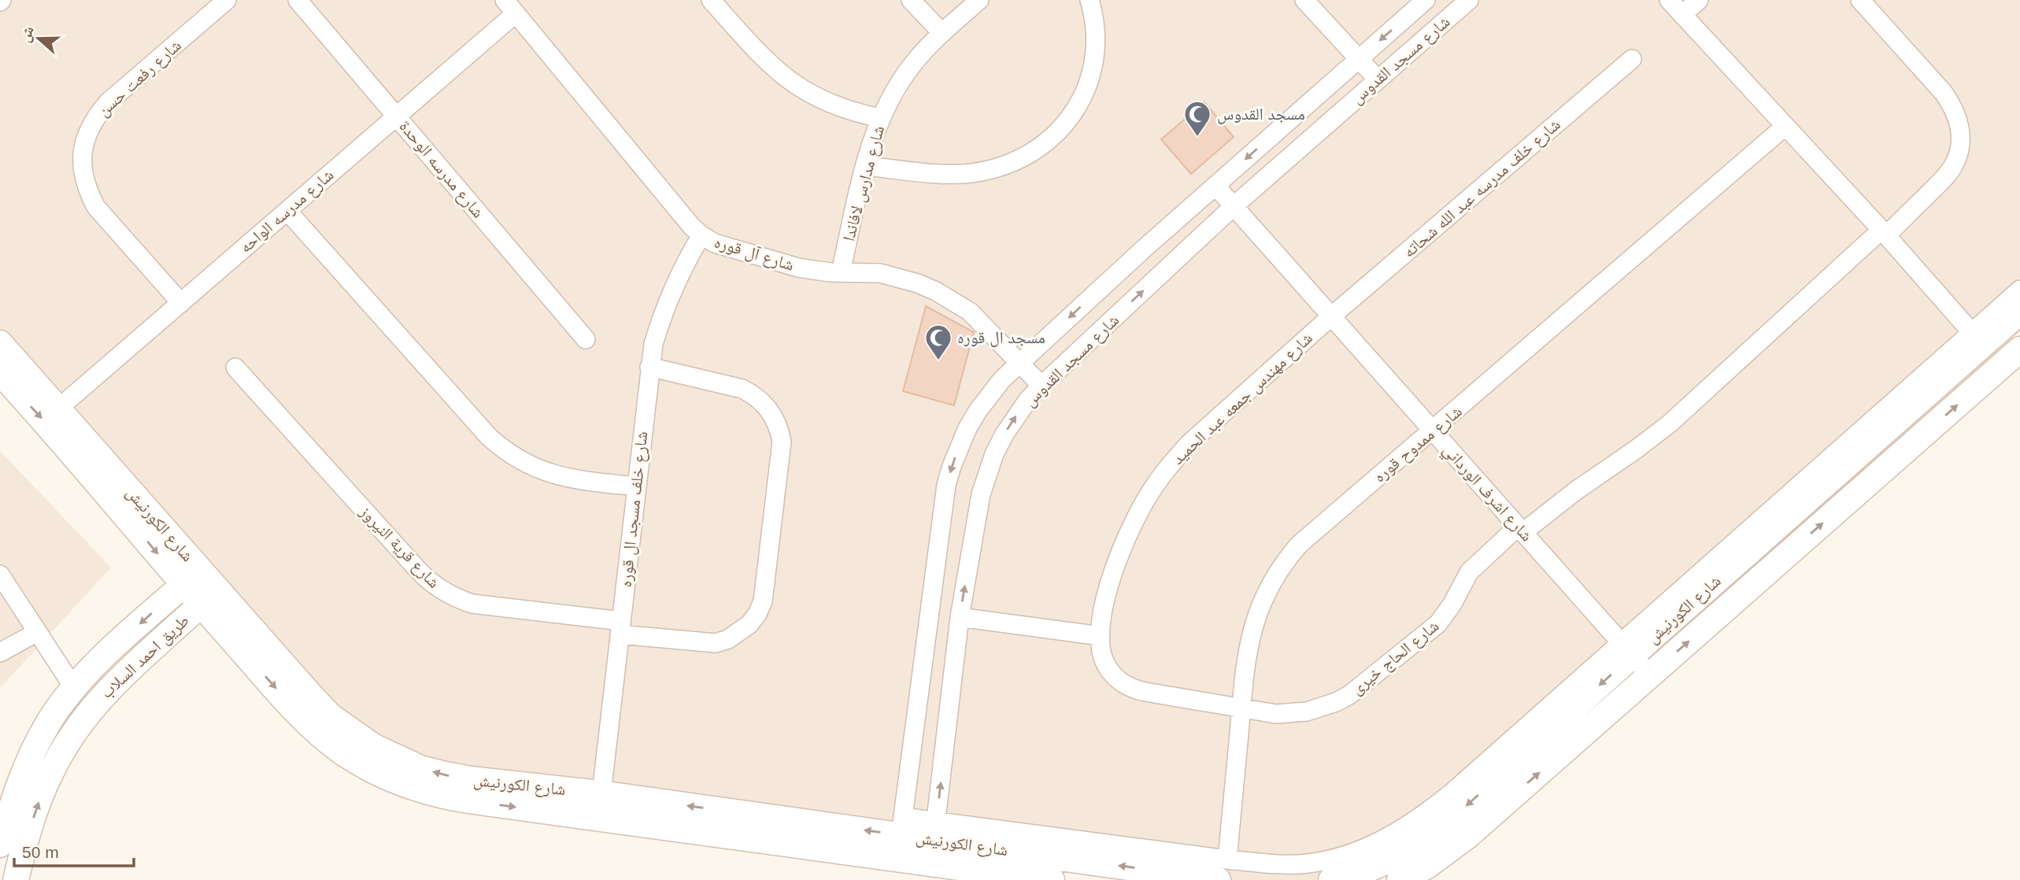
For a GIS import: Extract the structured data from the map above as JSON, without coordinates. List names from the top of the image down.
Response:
{
  "streets": {
    "street": [
      "شارع مسجد القدوس",
      "شارع رفعت حسن",
      "شارع مدرسه الوحدة",
      "شارع مدارس لافاندا",
      "شارع خلف مدرسه عبد الله شحاته",
      "شارع مدرسه الواحه",
      "شارع آل قوره",
      "شارع مهندس جمعه عبد الحميد",
      "شارع ممدوح قوره",
      "شارع اشرف الورداني",
      "شارع خلف مسجد ال قوره",
      "شارع الكورنيش",
      "شارع قرية النيروز",
      "طريق احمد السلاب",
      "شارع الحاج خيرى"
    ]
  },
  "crossings": [
    ["شارع مسجد القدوس", "شارع آل قوره"],
    ["شارع مسجد القدوس", "شارع اشرف الورداني"],
    ["شارع مسجد القدوس", "شارع الكورنيش"],
    ["شارع رفعت حسن", "شارع مدرسه الواحه"],
    ["شارع مدرسه الوحدة", "شارع مدرسه الواحه"],
    ["شارع مدارس لافاندا", "شارع آل قوره"],
    ["شارع خلف مدرسه عبد الله شحاته", "شارع مهندس جمعه عبد الحميد"],
    ["شارع خلف مدرسه عبد الله شحاته", "شارع اشرف الورداني"],
    ["شارع مدرسه الواحه", "شارع آل قوره"],
    ["شارع مدرسه الواحه", "شارع الكورنيش"],
    ["شارع آل قوره", "شارع خلف مسجد ال قوره"],
    ["شارع مهندس جمعه عبد الحميد", "شارع اشرف الورداني"],
    ["شارع مهندس جمعه عبد الحميد", "شارع الحاج خيرى"],
    ["شارع ممدوح قوره", "شارع اشرف الورداني"],
    ["شارع ممدوح قوره", "شارع الكورنيش"],
    ["شارع ممدوح قوره", "شارع الحاج خيرى"],
    ["شارع اشرف الورداني", "شارع الكورنيش"],
    ["شارع اشرف الورداني", "شارع الحاج خيرى"],
    ["شارع خلف مسجد ال قوره", "شارع الكورنيش"],
    ["شارع خلف مسجد ال قوره", "شارع قرية النيروز"],
    ["شارع الكورنيش", "طريق احمد السلاب"]
  ],
  "places": {
    "mosque": ["مسجد القدوس", "مسجد ال قوره"]
  },
  "scale_bar": "50 m",
  "north": "left"
}
